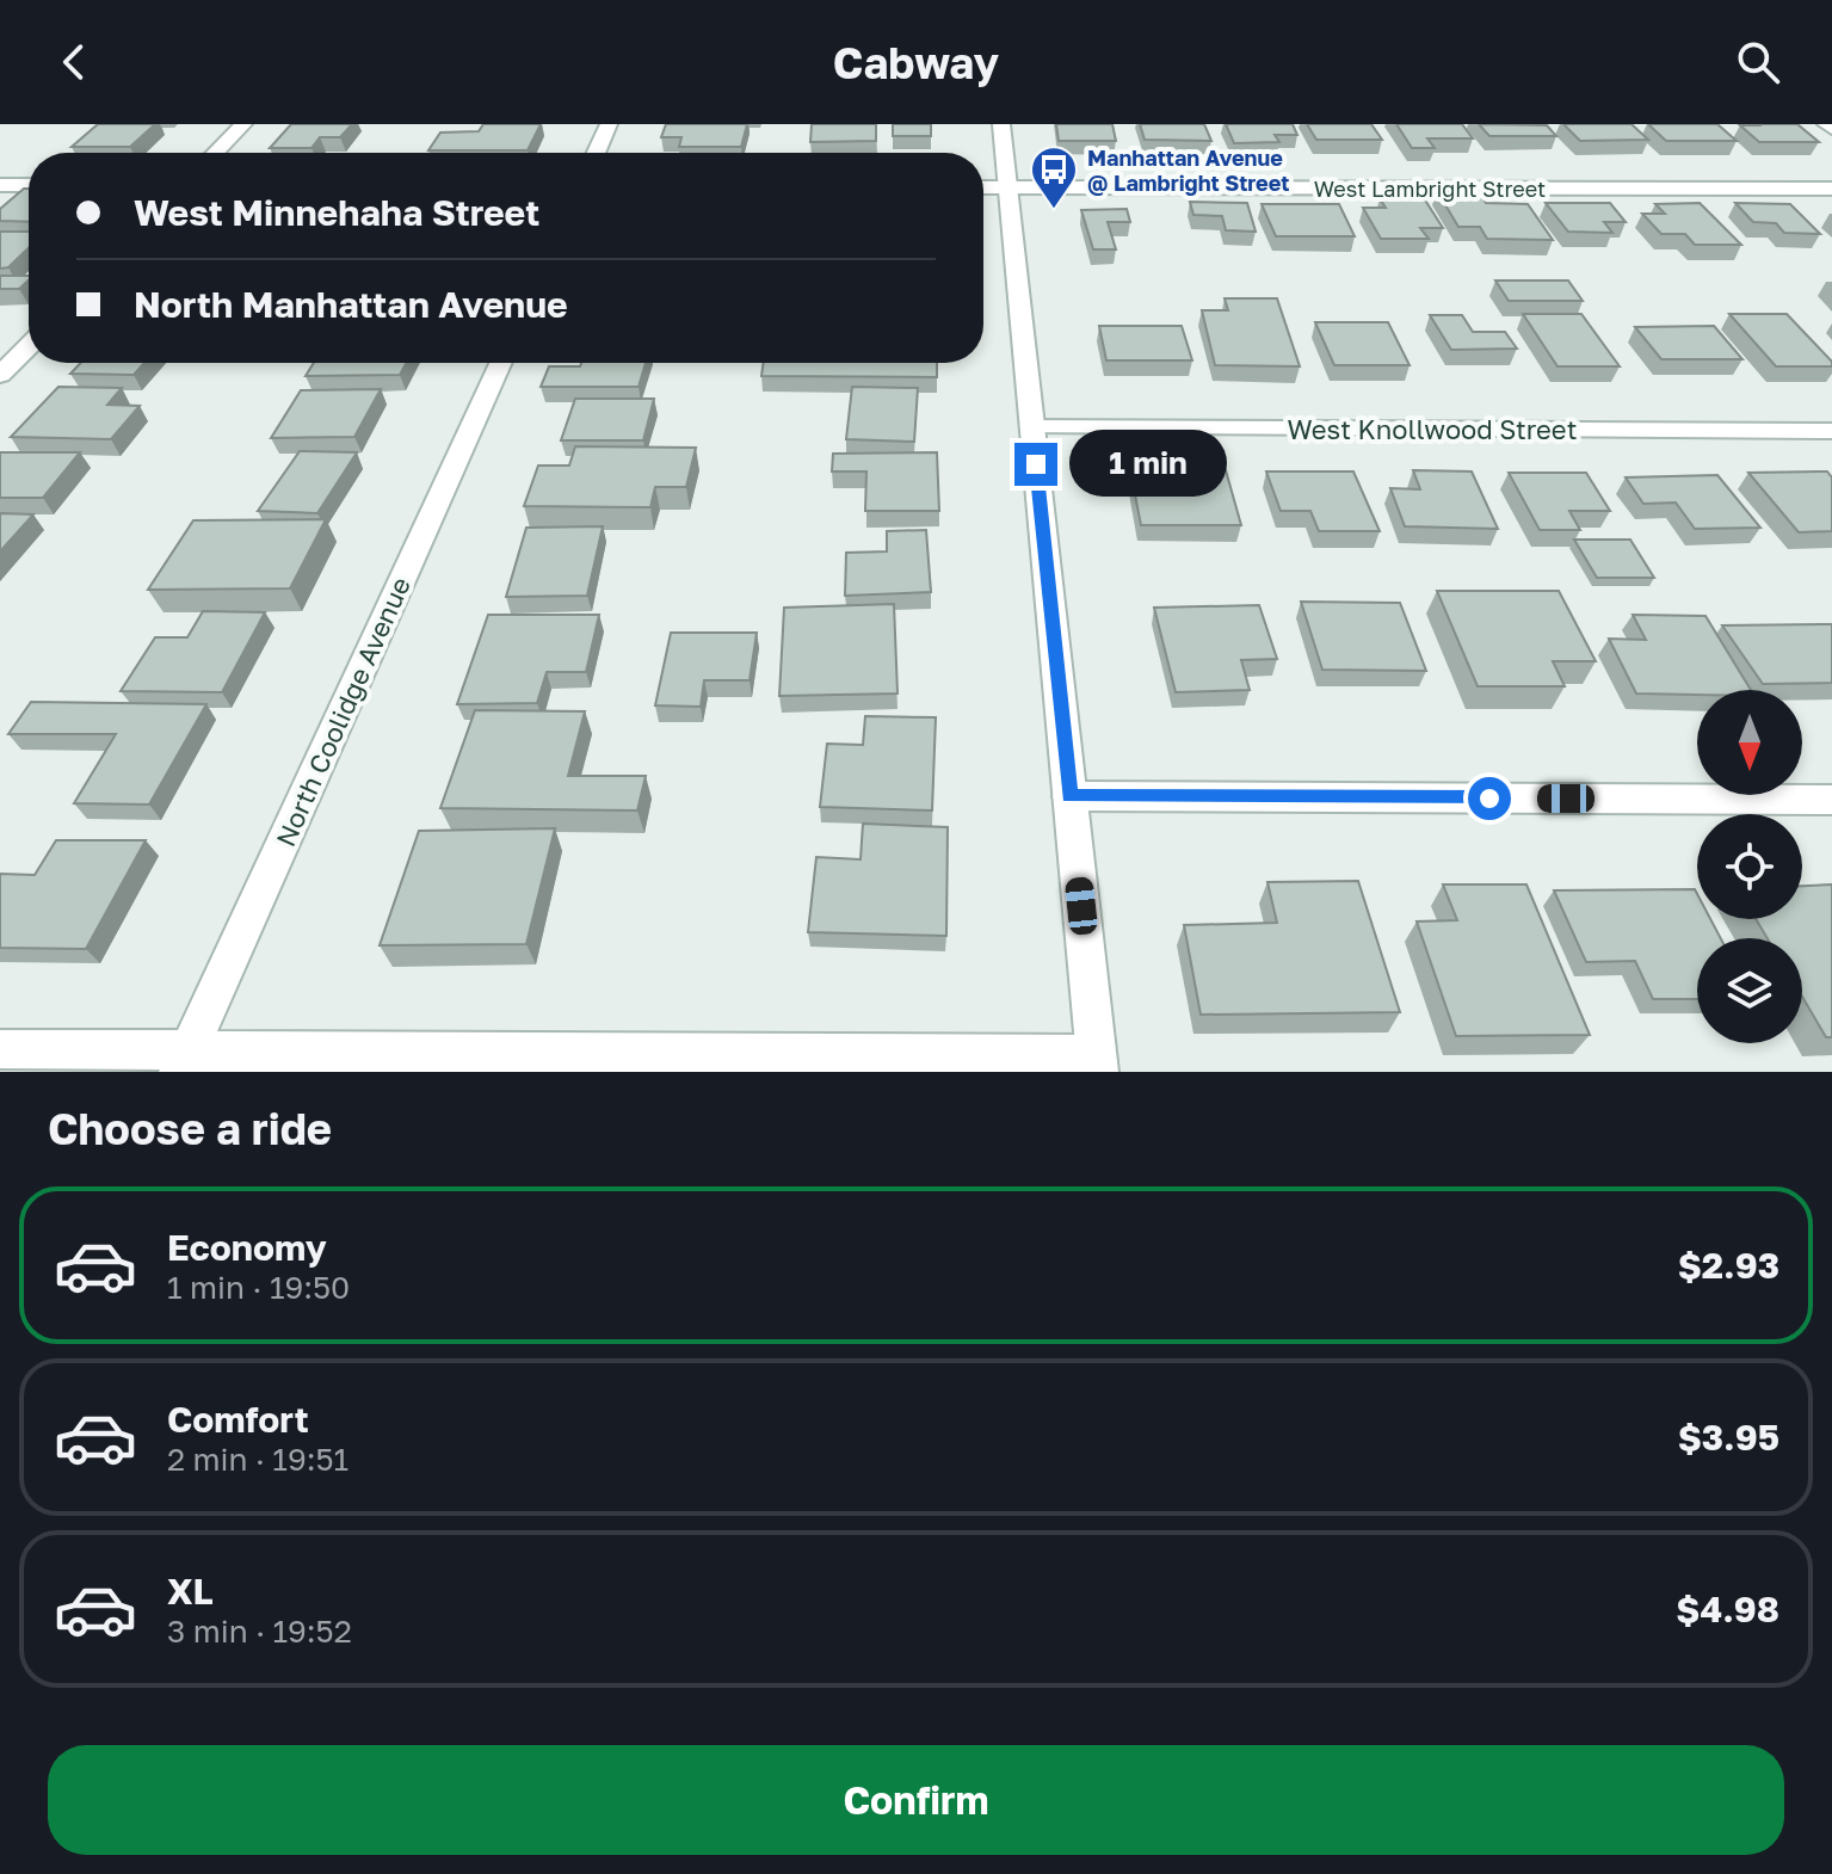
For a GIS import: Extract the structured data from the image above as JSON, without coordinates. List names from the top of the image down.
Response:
{
  "streets": {
    "street": ["West Lambright Street", "West Knollwood Street", "North Coolidge Avenue"]
  },
  "places": {
    "bus stop": ["Manhattan Avenue @ Lambright Street"]
  },
  "north": "bottom",
  "page": {
    "header": "Cabway",
    "banner": ["West Minnehaha Street", "North Manhattan Avenue"],
    "bubble": "1 min",
    "heading": "Choose a ride",
    "list": [
      {
        "name": "Economy",
        "note": "1 min · 19:50",
        "value": "$2.93"
      },
      {
        "name": "Comfort",
        "note": "2 min · 19:51",
        "value": "$3.95"
      },
      {
        "name": "XL",
        "note": "3 min · 19:52",
        "value": "$4.98"
      }
    ],
    "buttons": "Confirm"
  }
}
